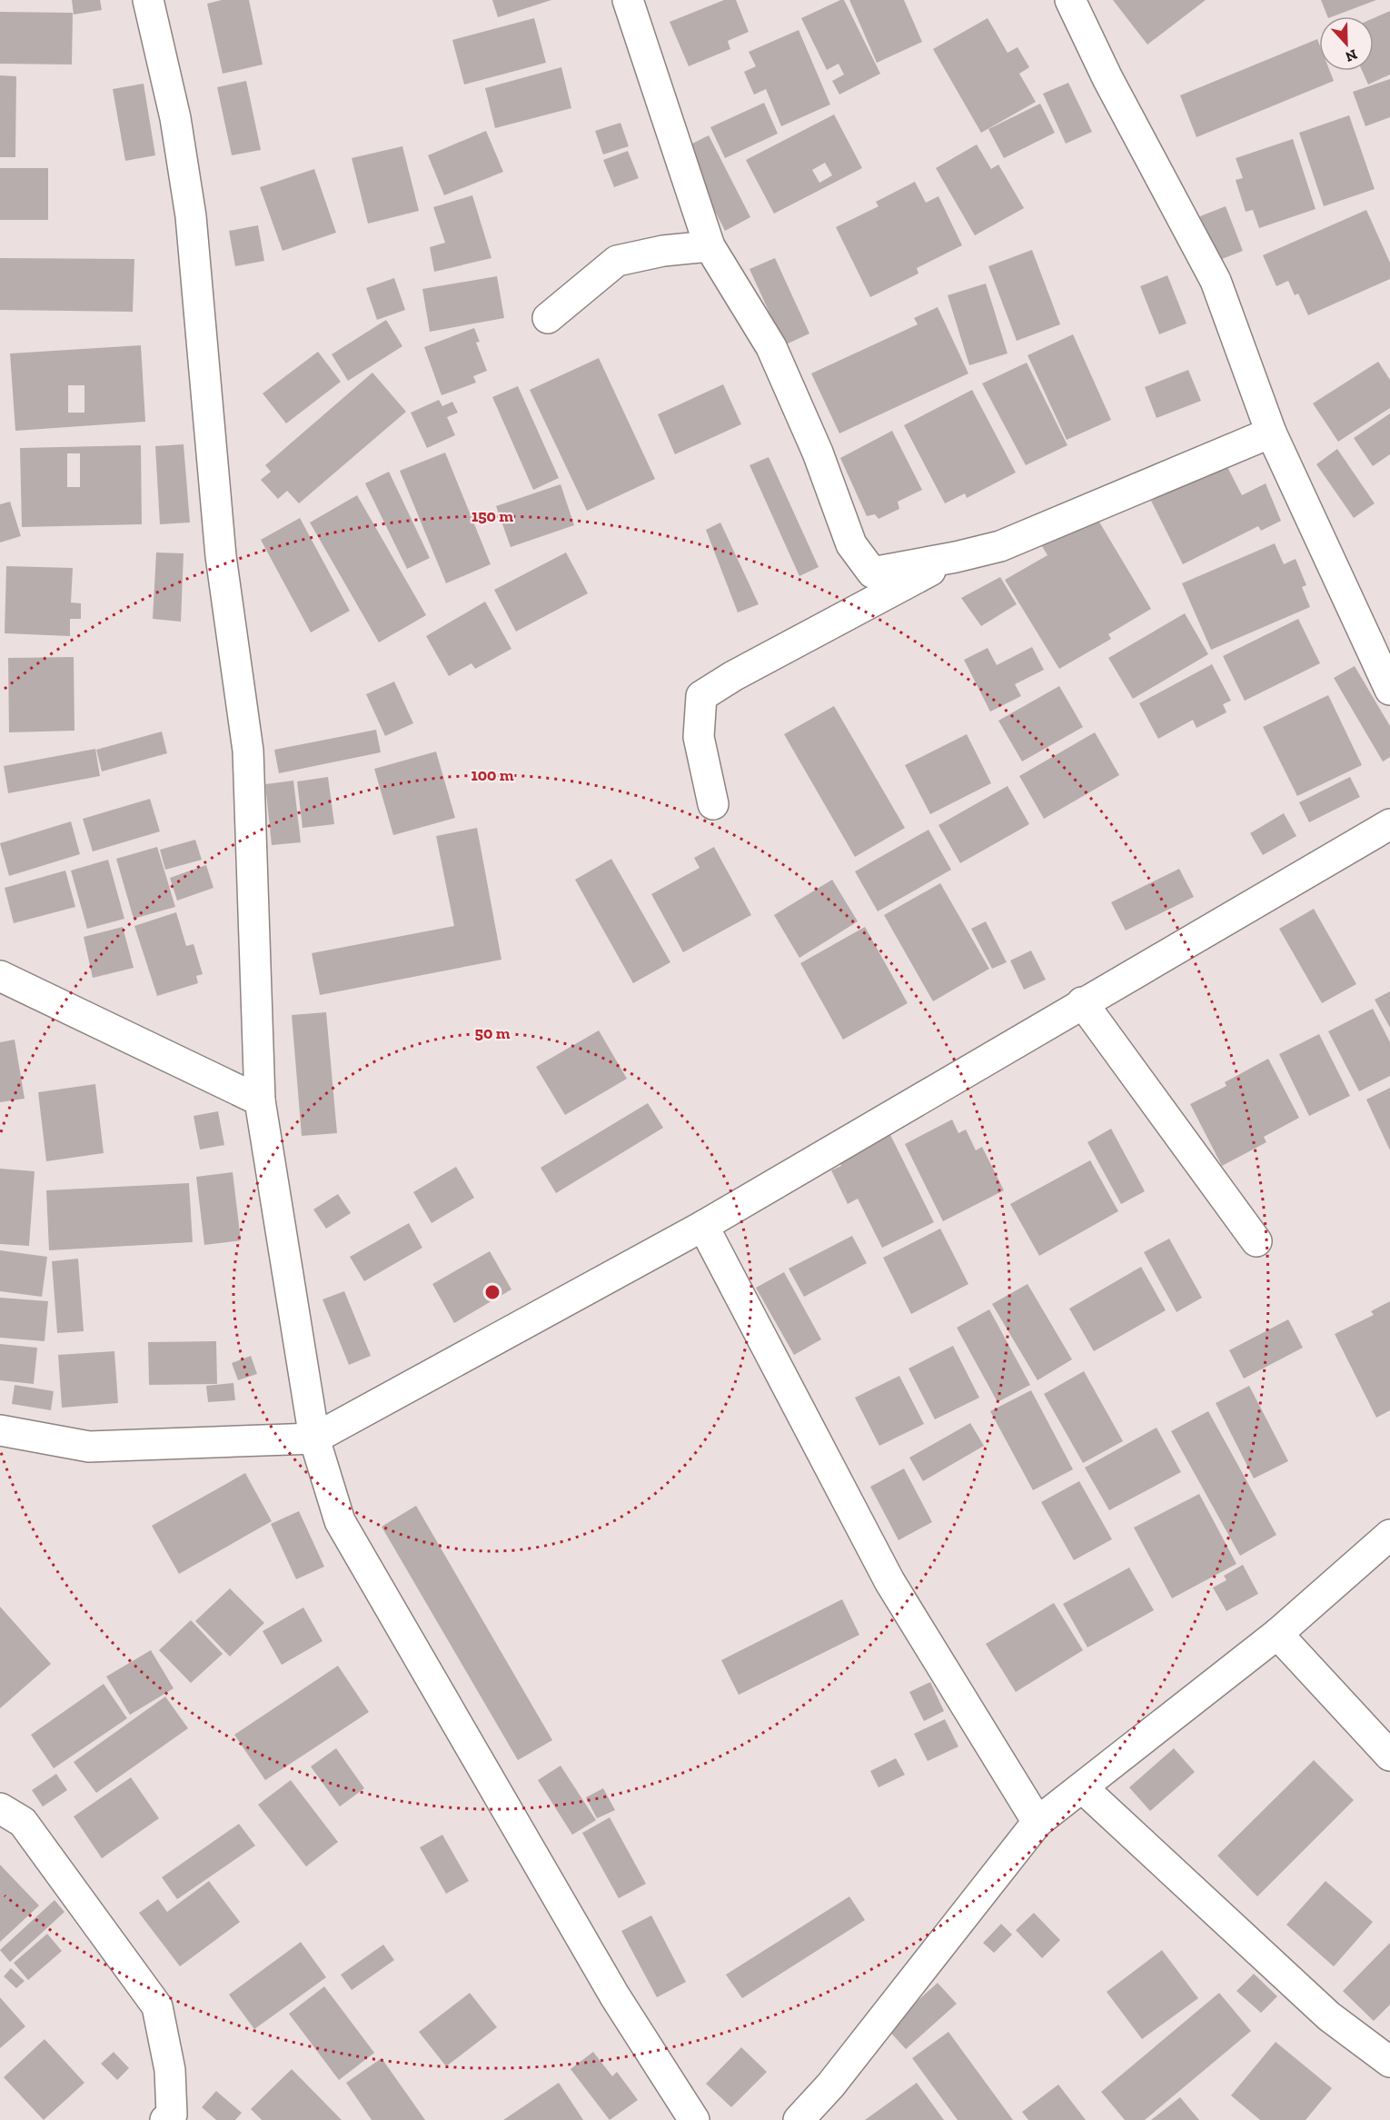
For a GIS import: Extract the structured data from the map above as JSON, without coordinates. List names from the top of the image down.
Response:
{
  "north": "bottom",
  "rings": ["150 m", "100 m", "50 m"]
}
